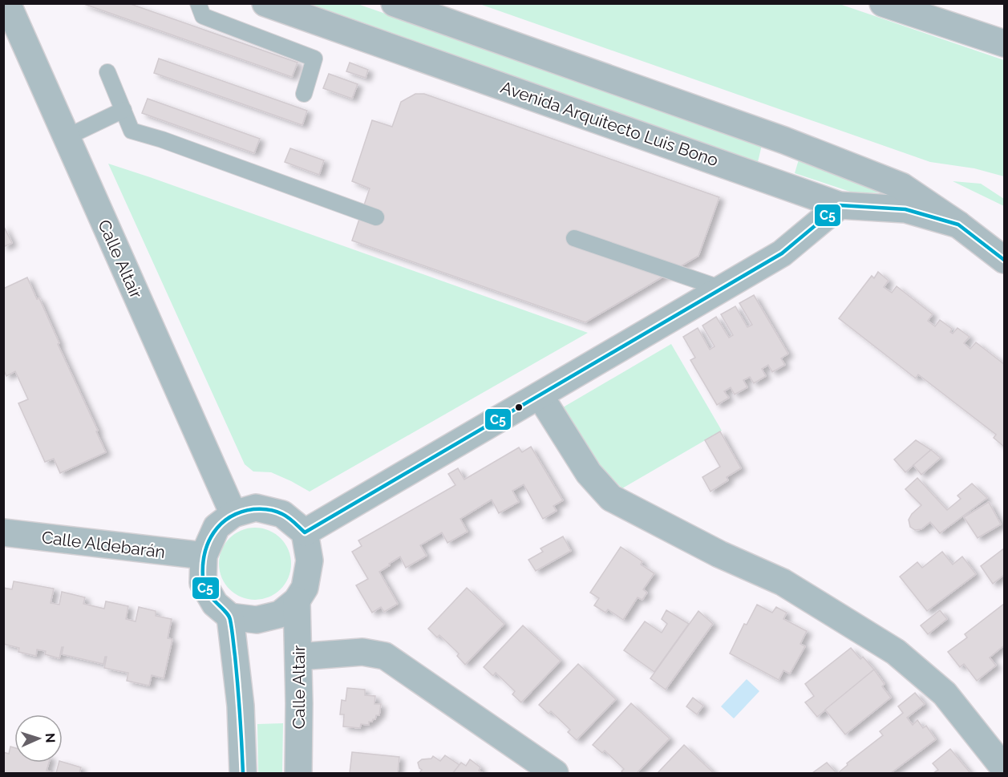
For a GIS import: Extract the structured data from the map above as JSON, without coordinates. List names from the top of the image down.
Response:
{
  "streets": {
    "main road": ["Avenida Arquitecto Luis Bono"],
    "street": ["Calle Altair", "Calle Aldebarán"]
  },
  "crossings": [
    ["Calle Altair", "Calle Aldebarán"]
  ],
  "lines": ["transit line C5"],
  "north": "right"
}
